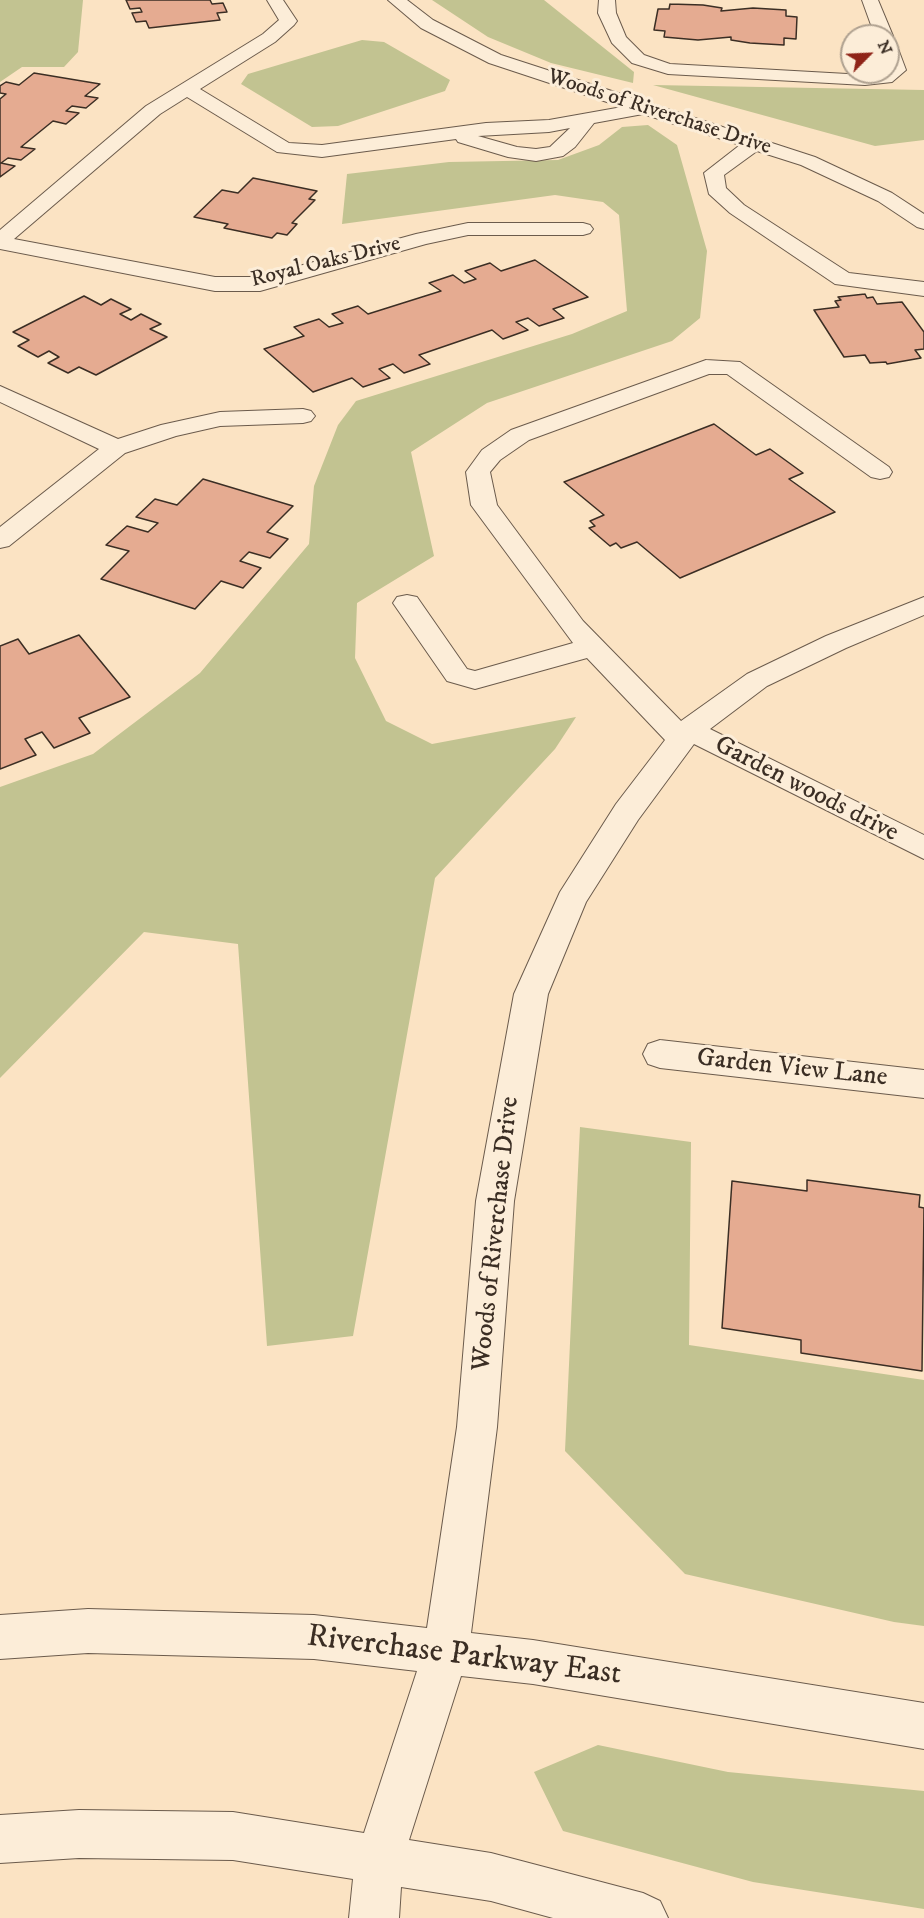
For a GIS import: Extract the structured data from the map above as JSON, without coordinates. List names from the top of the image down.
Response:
{
  "streets": {
    "street": [
      "Woods of Riverchase Drive",
      "Royal Oaks Drive",
      "Garden woods drive",
      "Garden View Lane",
      "Riverchase Parkway East"
    ]
  },
  "crossings": [
    ["Woods of Riverchase Drive", "Garden woods drive"],
    ["Woods of Riverchase Drive", "Riverchase Parkway East"]
  ],
  "north": "top right"
}
